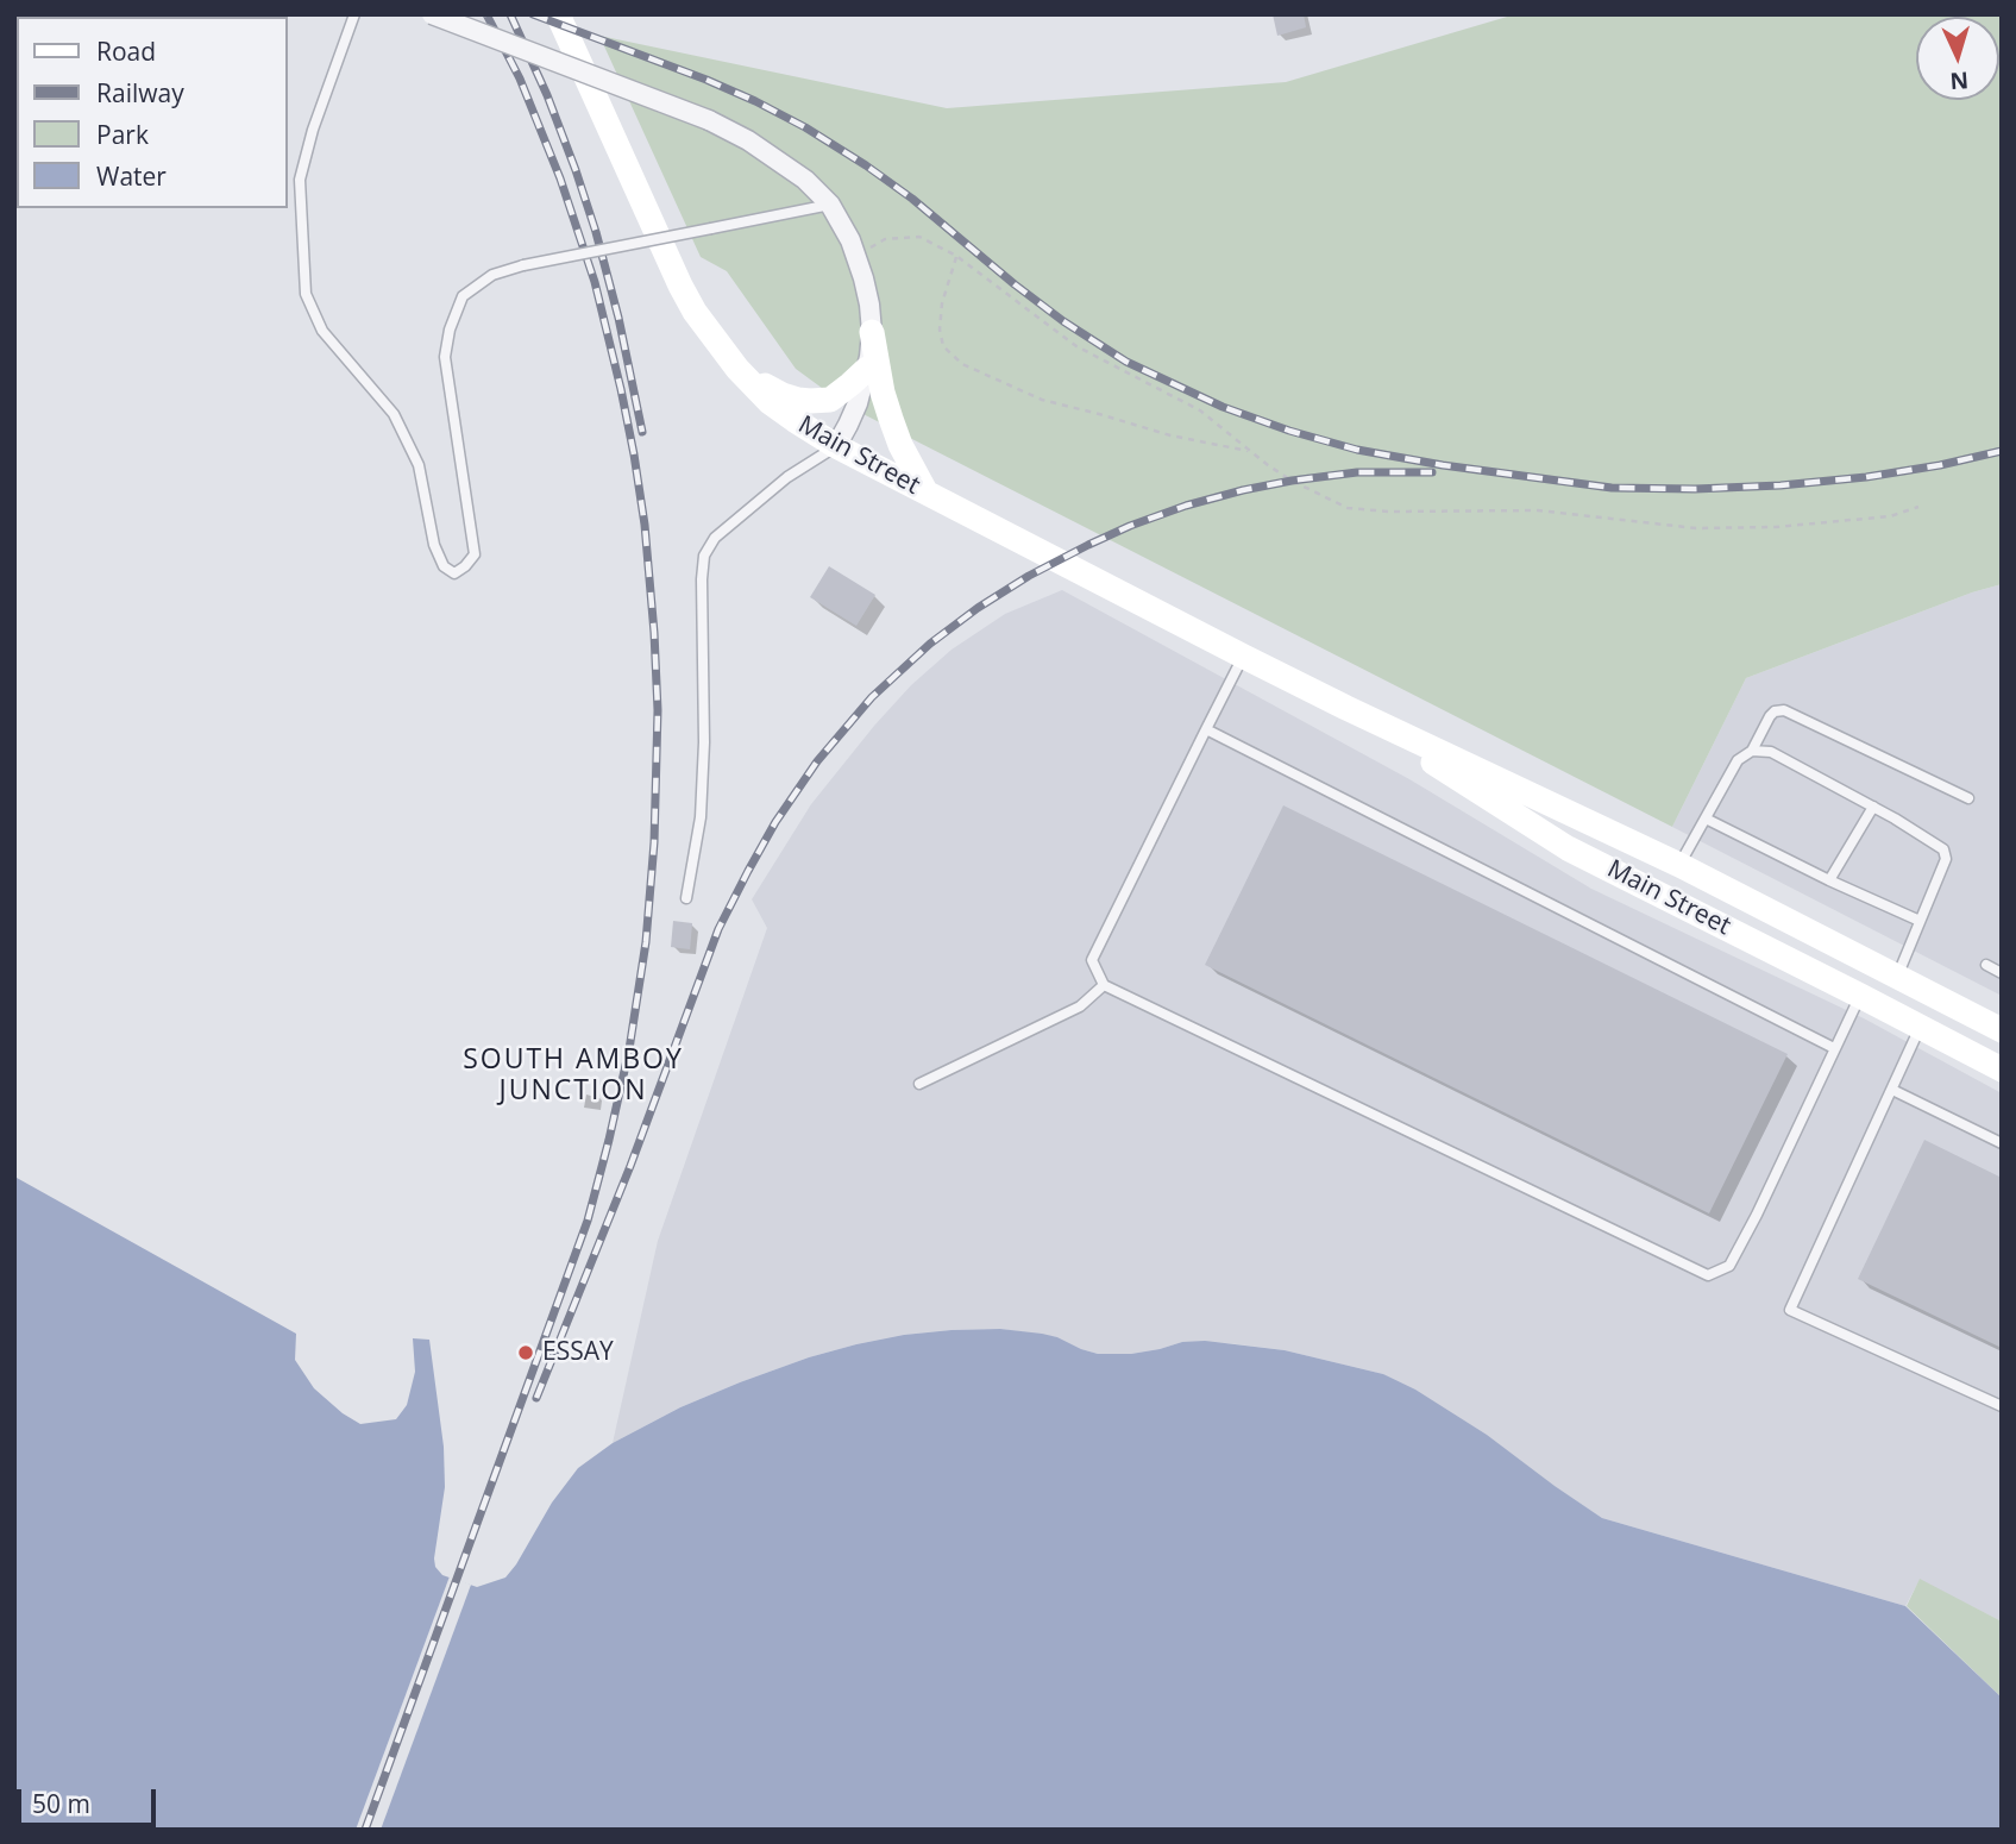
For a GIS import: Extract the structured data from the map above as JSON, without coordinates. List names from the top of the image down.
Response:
{
  "streets": {
    "main road": ["Main Street"]
  },
  "districts": ["SOUTH AMBOY JUNCTION"],
  "places": ["ESSAY"],
  "legend": [
    "Road",
    "Railway",
    "Park",
    "Water"
  ],
  "scale_bar": "50 m",
  "north": "bottom"
}
